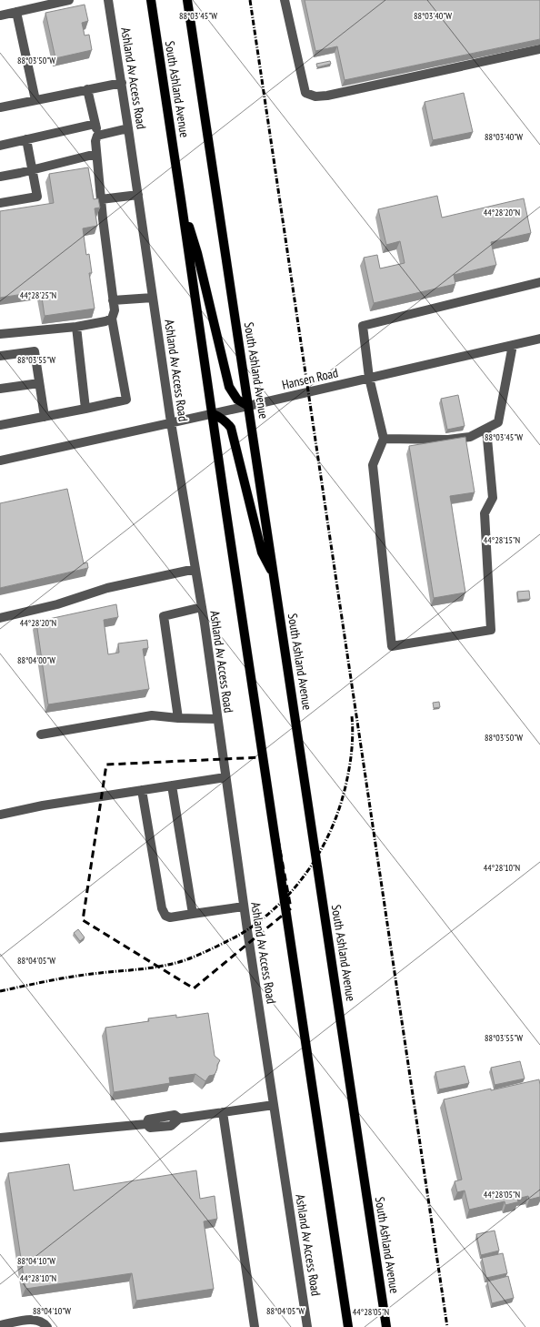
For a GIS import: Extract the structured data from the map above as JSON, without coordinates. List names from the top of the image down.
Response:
{
  "streets": {
    "main road": ["South Ashland Avenue"],
    "street": ["Ashland Av Access Road", "Hansen Road"]
  },
  "crossings": [
    ["Ashland Av Access Road", "Hansen Road"],
    ["South Ashland Avenue", "Hansen Road"]
  ],
  "coordinates": [
    "88°03'45\"W",
    "88°03'40\"W",
    "88°03'50\"W",
    "44°28'20\"N",
    "44°28'25\"N",
    "88°03'55\"W",
    "44°28'15\"N",
    "88°04'00\"W",
    "44°28'10\"N",
    "88°04'05\"W",
    "44°28'05\"N",
    "88°04'10\"W"
  ]
}
